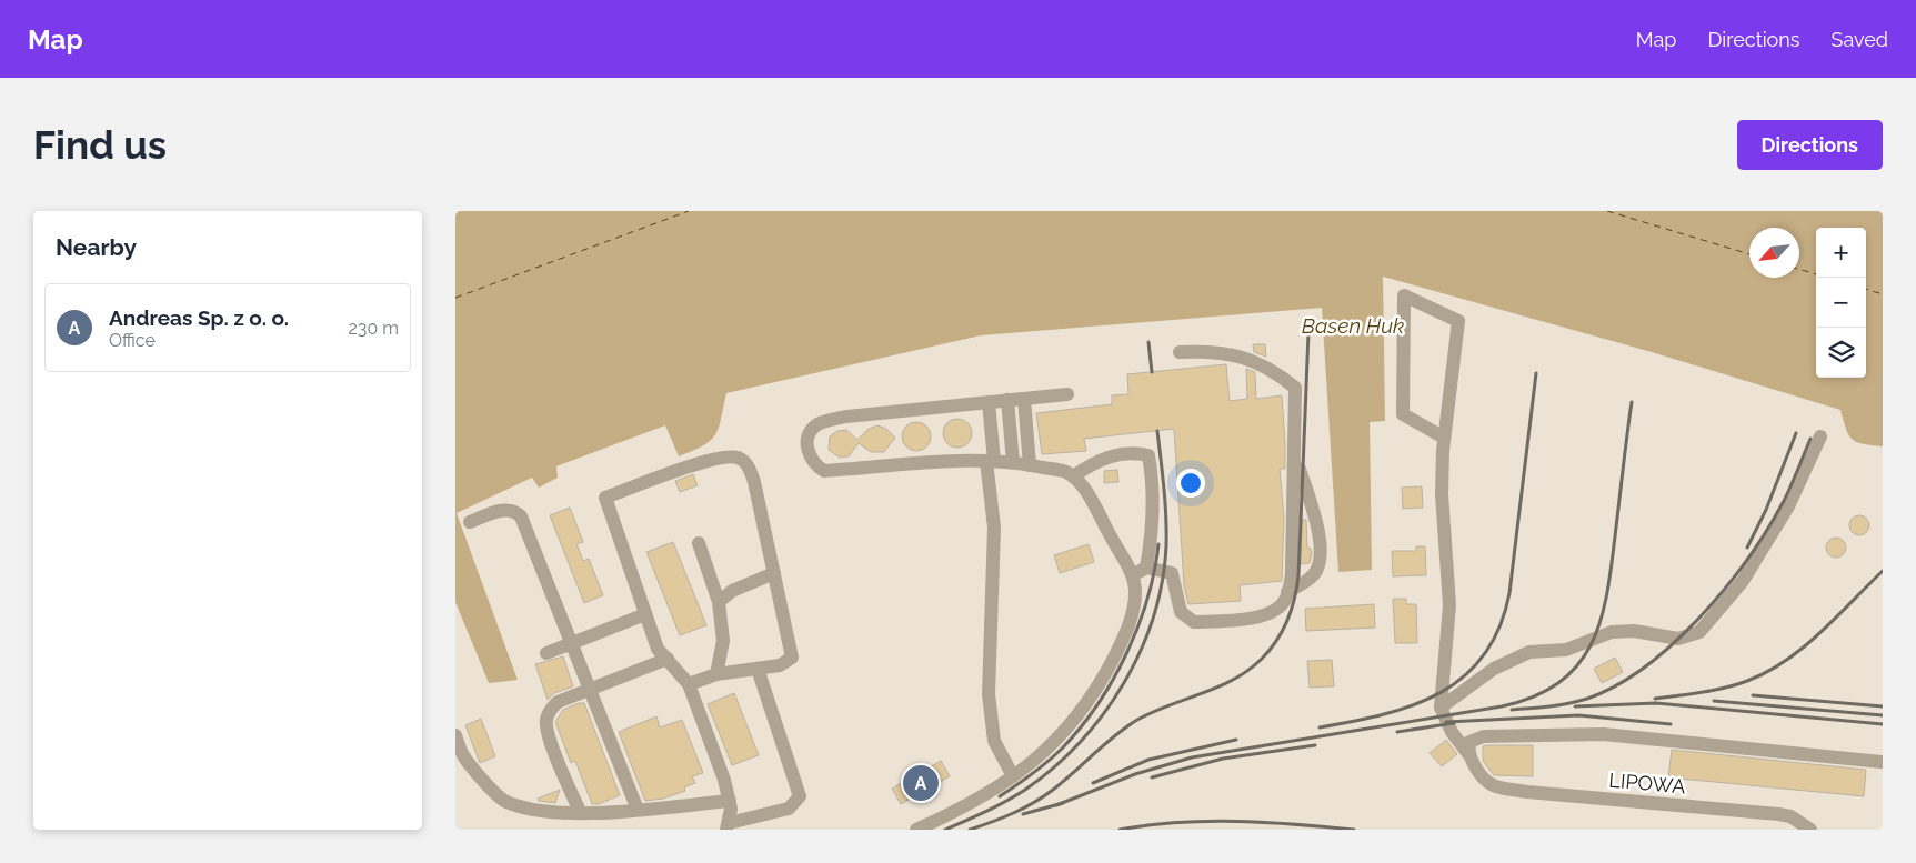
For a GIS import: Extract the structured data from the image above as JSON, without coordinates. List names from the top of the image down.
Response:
{
  "streets": {
    "street": ["LIPOWA"]
  },
  "water": ["Basen Huk"],
  "north": "bottom left",
  "page": {
    "header": "Map",
    "nav": ["Map", "Directions", "Saved"],
    "buttons": "Directions",
    "title": "Find us",
    "heading": "Nearby",
    "map_buttons": ["+", "−"],
    "list": [
      {
        "mark": "A",
        "name": "Andreas Sp. z o. o.",
        "note": "Office",
        "value": "230 m"
      }
    ],
    "pins": "A"
  }
}
